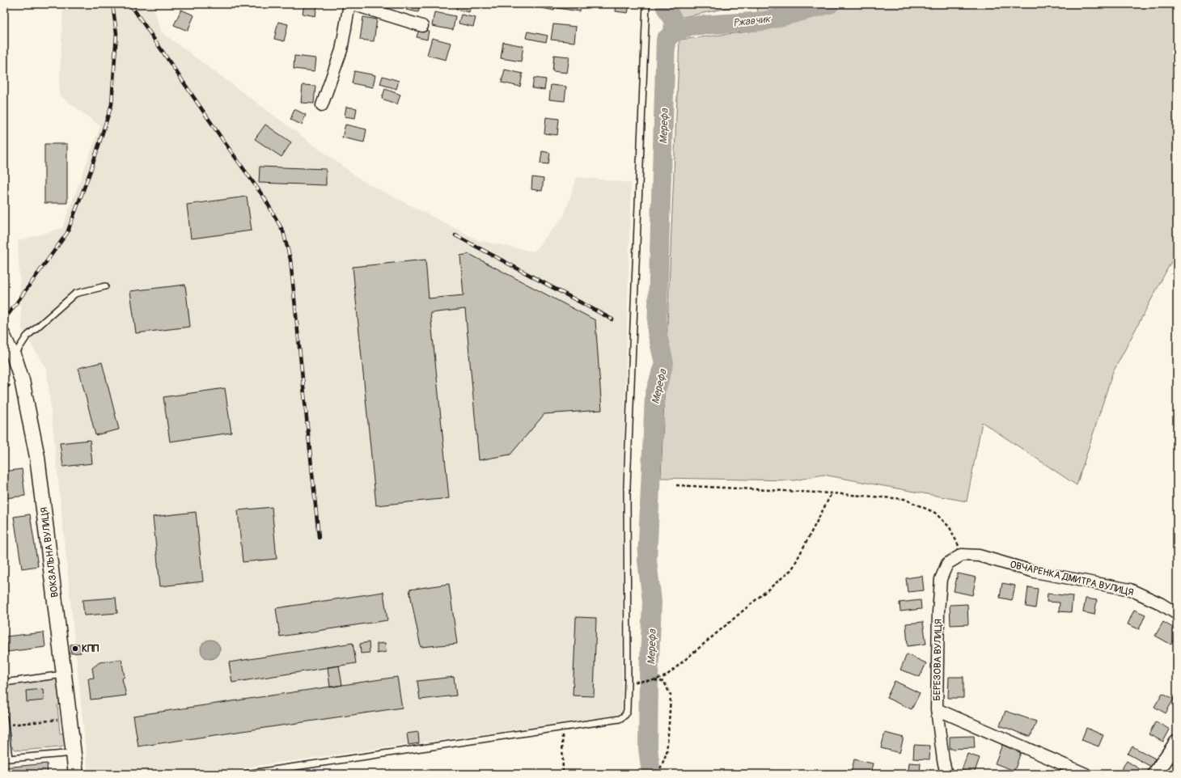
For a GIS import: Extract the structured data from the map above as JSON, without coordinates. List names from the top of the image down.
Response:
{
  "streets": {
    "street": ["ВОКЗАЛЬНА ВУЛИЦЯ", "ОВЧАРЕНКА ДМИТРА ВУЛИЦЯ", "БЕРЕЗОВА ВУЛИЦЯ"]
  },
  "crossings": [
    ["ОВЧАРЕНКА ДМИТРА ВУЛИЦЯ", "БЕРЕЗОВА ВУЛИЦЯ"]
  ],
  "water": ["Ржавчик", "Мерефа"],
  "places": ["КПП"]
}
